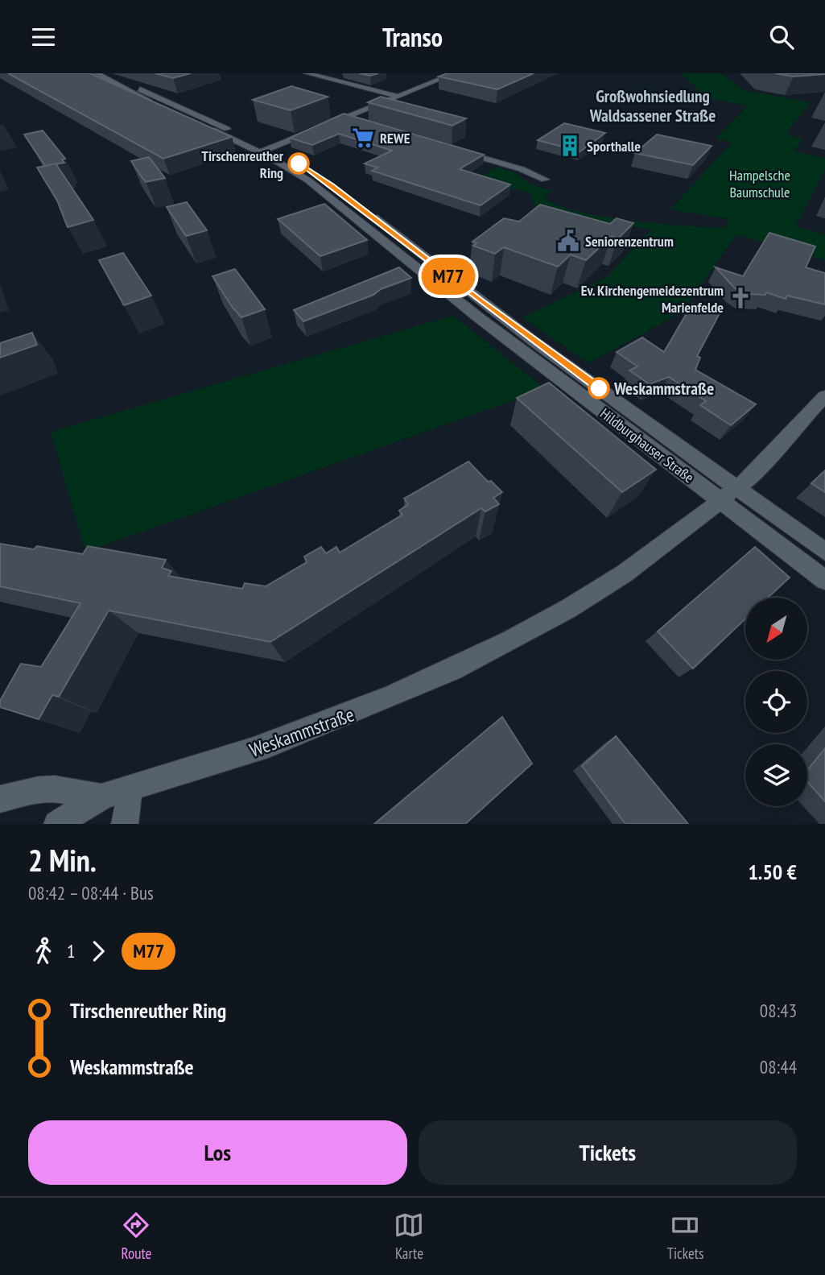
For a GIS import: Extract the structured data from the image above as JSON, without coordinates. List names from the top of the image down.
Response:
{
  "streets": {
    "main road": ["Hildburghauser Straße", "Weskammstraße"]
  },
  "crossings": [
    ["Hildburghauser Straße", "Weskammstraße"]
  ],
  "districts": ["Großwohnsiedlung Waldsassener Straße"],
  "parks": ["Hampelsche Baumschule"],
  "places": {
    "supermarket": ["REWE"],
    "building": ["Sporthalle"],
    "other": ["Tirschenreuther Ring", "Weskammstraße"],
    "public building": ["Seniorenzentrum"],
    "church": ["Ev. Kirchengemeidezentrum Marienfelde"]
  },
  "lines": ["bus line M77"],
  "north": "bottom left",
  "page": {
    "header": "Transo",
    "on_map": "M77",
    "heading": ["2 Min.", "08:42 – 08:44 · Bus", "1.50 €"],
    "legs": ["1", "M77"],
    "list": [
      {
        "name": "Tirschenreuther Ring",
        "value": "08:43"
      },
      {
        "name": "Weskammstraße",
        "value": "08:44"
      }
    ],
    "buttons": ["Los", "Tickets"],
    "tabs": ["Route", "Karte", "Tickets"]
  }
}
